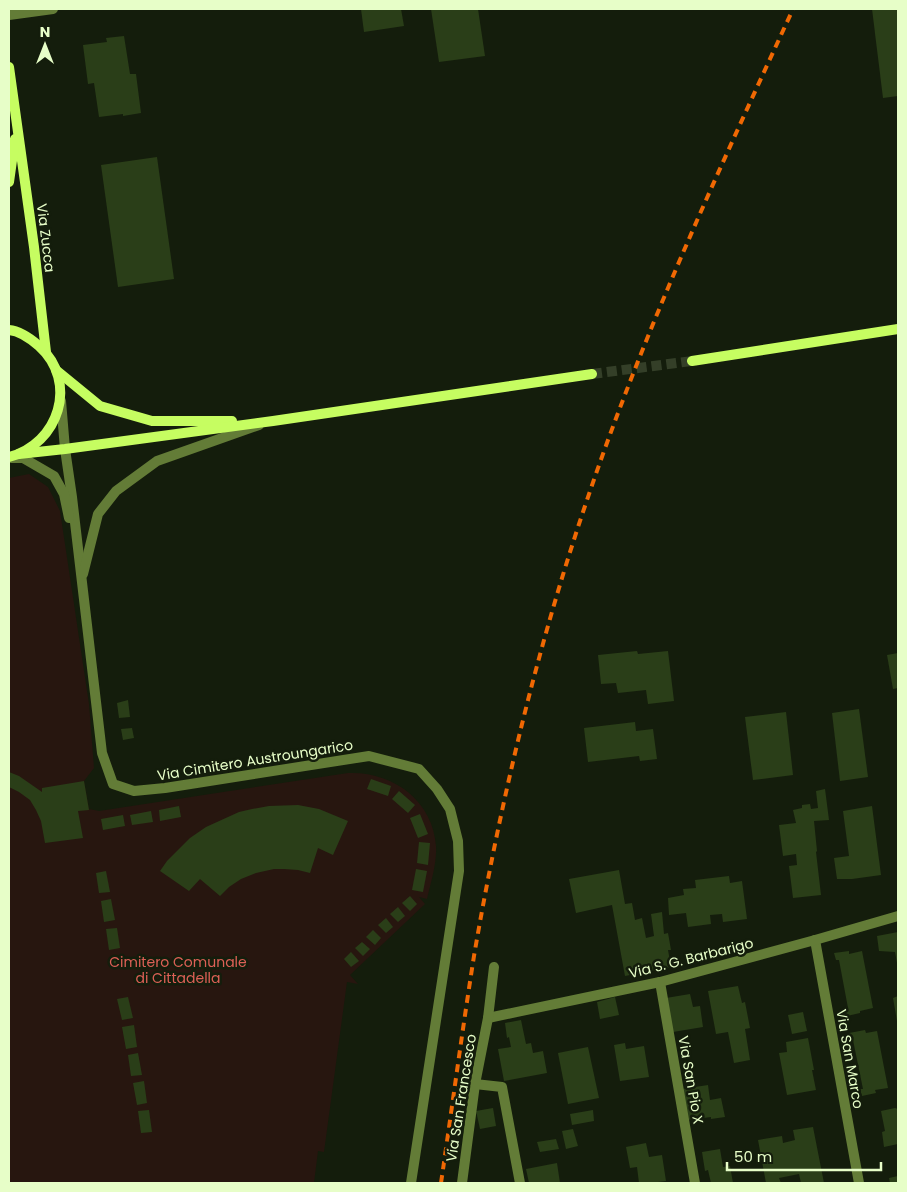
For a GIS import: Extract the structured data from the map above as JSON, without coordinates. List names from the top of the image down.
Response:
{
  "streets": {
    "street": [
      "Via Zucca",
      "Via Cimitero Austroungarico",
      "Via S. G. Barbarigo",
      "Via San Marco",
      "Via San Pio X",
      "Via San Francesco"
    ]
  },
  "crossings": [
    ["Via Zucca", "Via Cimitero Austroungarico"],
    ["Via S. G. Barbarigo", "Via San Marco"],
    ["Via S. G. Barbarigo", "Via San Pio X"],
    ["Via S. G. Barbarigo", "Via San Francesco"]
  ],
  "parks": ["Cimitero Comunale di Cittadella"],
  "scale_bar": "50 m",
  "north": "top"
}
